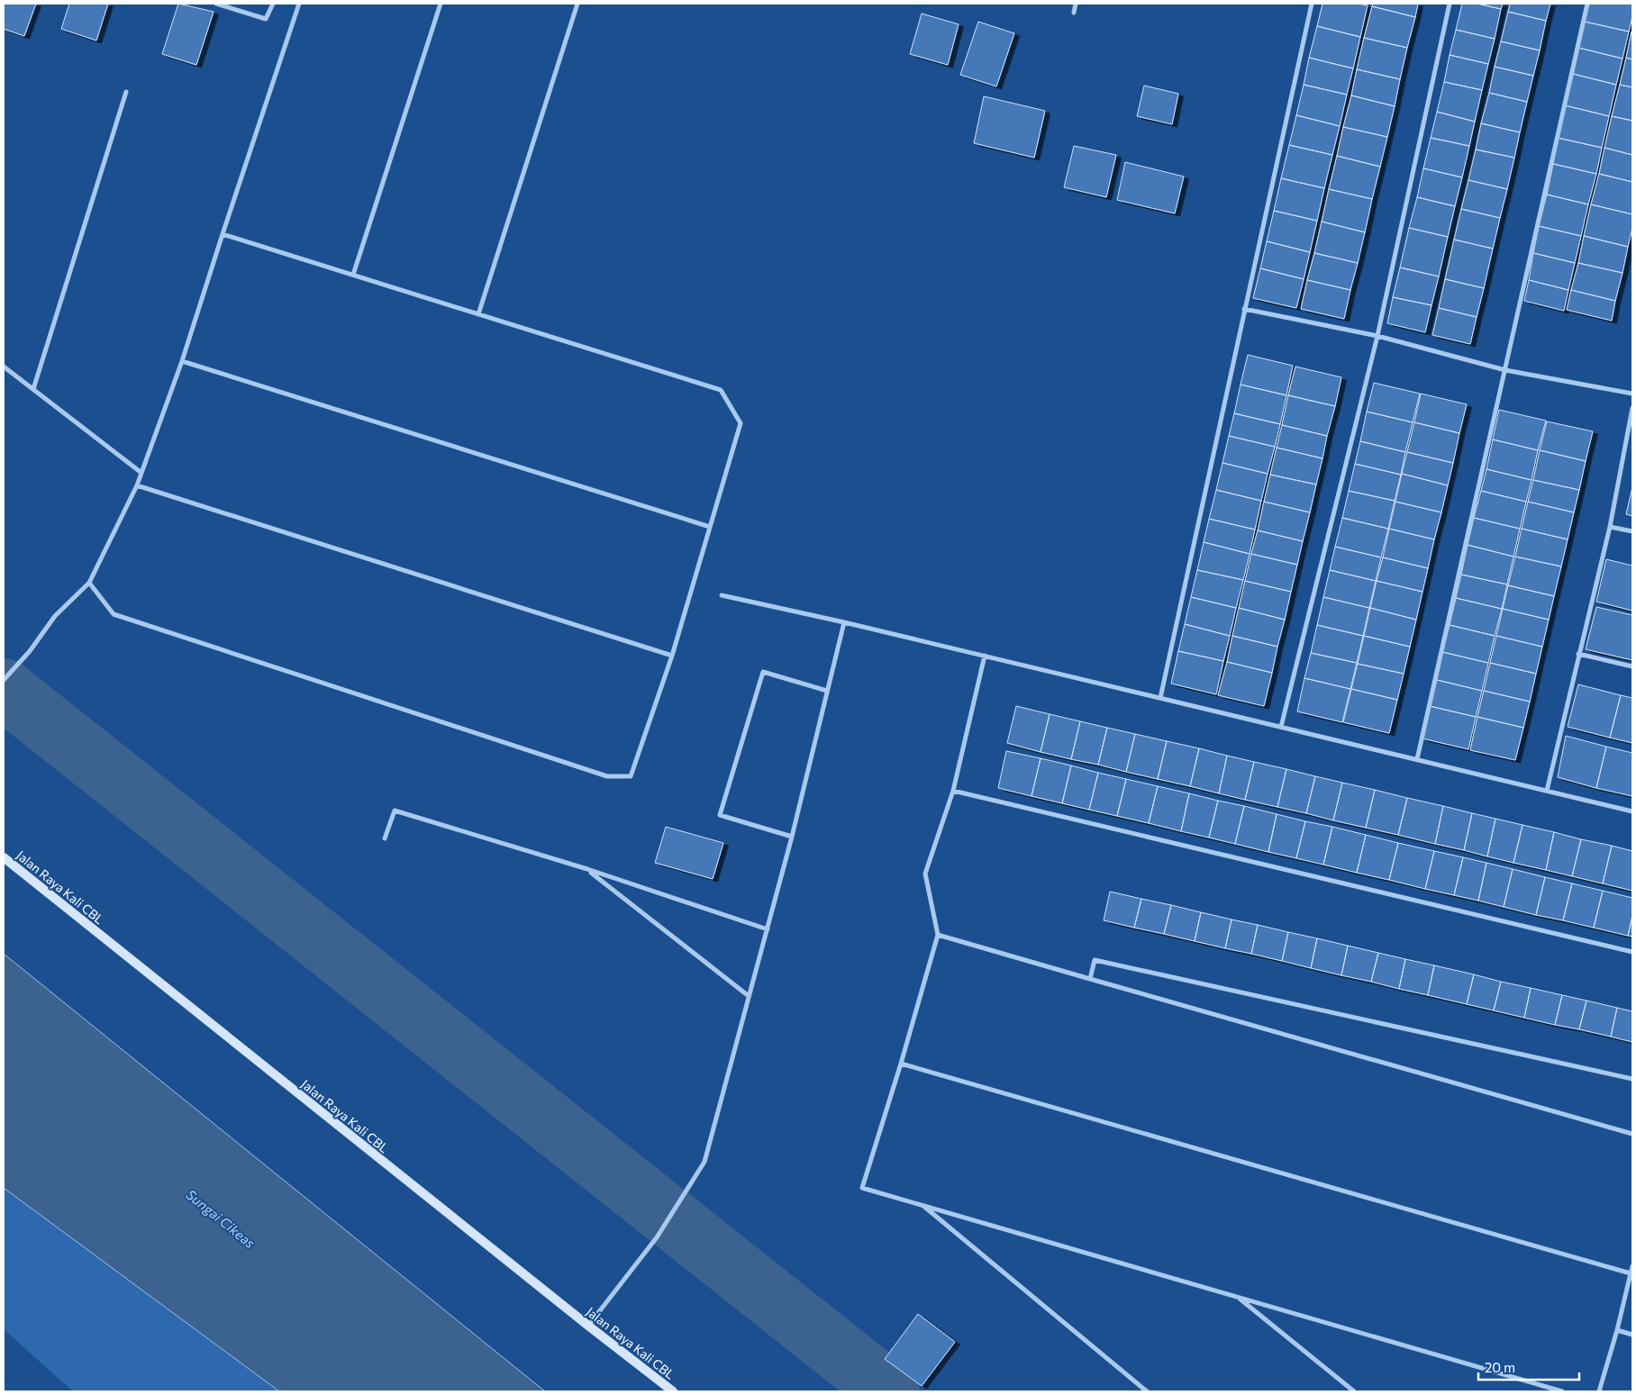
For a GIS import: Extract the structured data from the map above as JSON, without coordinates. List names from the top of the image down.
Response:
{
  "streets": {
    "main road": ["Jalan Raya Kali CBL"]
  },
  "water": ["Sungai Cikeas"],
  "scale_bar": "20 m"
}
